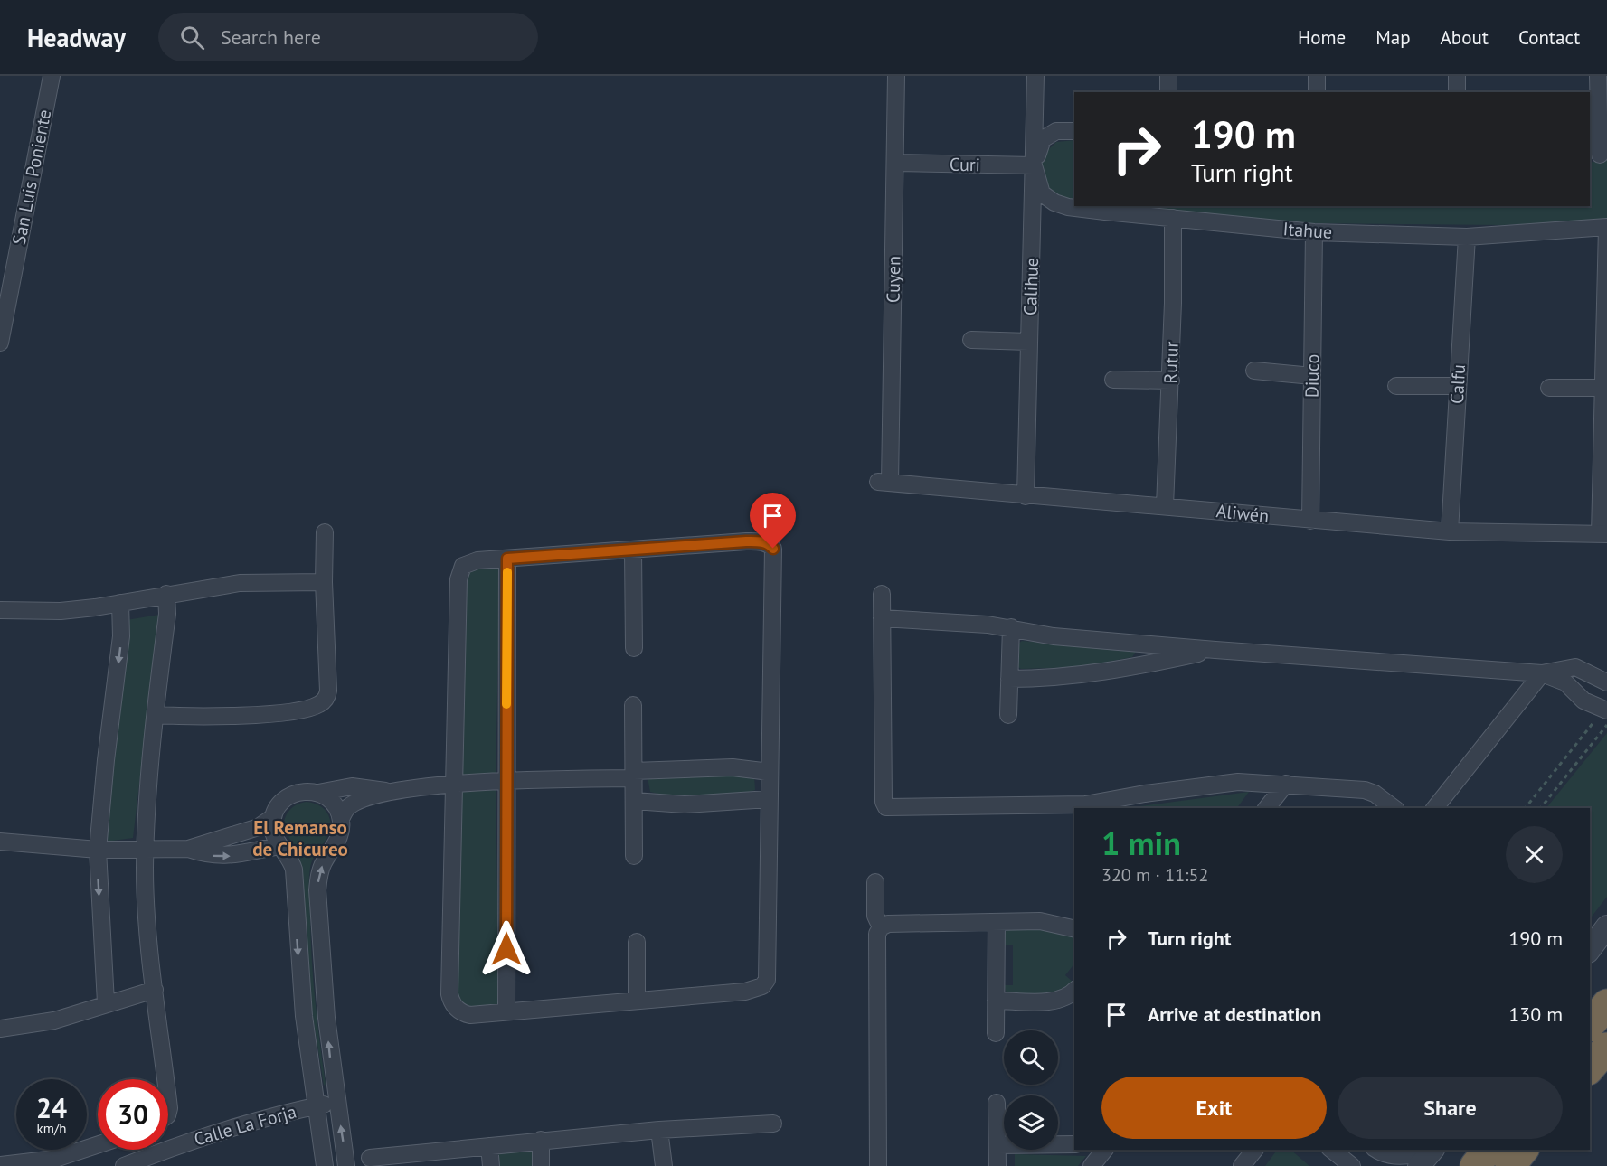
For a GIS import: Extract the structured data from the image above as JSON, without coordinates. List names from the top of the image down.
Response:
{
  "streets": {
    "street": [
      "Curi",
      "San Luis Poniente",
      "Itahue",
      "Cuyen",
      "Calihue",
      "Rutur",
      "Diuco",
      "Calfu",
      "Aliwén",
      "Calle La Forja"
    ]
  },
  "crossings": [
    ["Curi", "Itahue"],
    ["Curi", "Cuyen"],
    ["Curi", "Calihue"],
    ["Itahue", "Calihue"],
    ["Itahue", "Rutur"],
    ["Itahue", "Diuco"],
    ["Itahue", "Calfu"],
    ["Cuyen", "Aliwén"],
    ["Calihue", "Aliwén"],
    ["Rutur", "Aliwén"],
    ["Diuco", "Aliwén"],
    ["Calfu", "Aliwén"]
  ],
  "districts": ["El Remanso de Chicureo"],
  "page": {
    "header": "Headway",
    "search": "Search here",
    "nav": [
      "Home",
      "Map",
      "About",
      "Contact"
    ],
    "turn": ["190 m", "Turn right"],
    "heading": ["1 min", "320 m · 11:52"],
    "list": [
      {
        "name": "Turn right",
        "value": "190 m"
      },
      {
        "name": "Arrive at destination",
        "value": "130 m"
      }
    ],
    "buttons": ["Exit", "Share"],
    "speed": "24 km/h",
    "limit": "30"
  }
}
